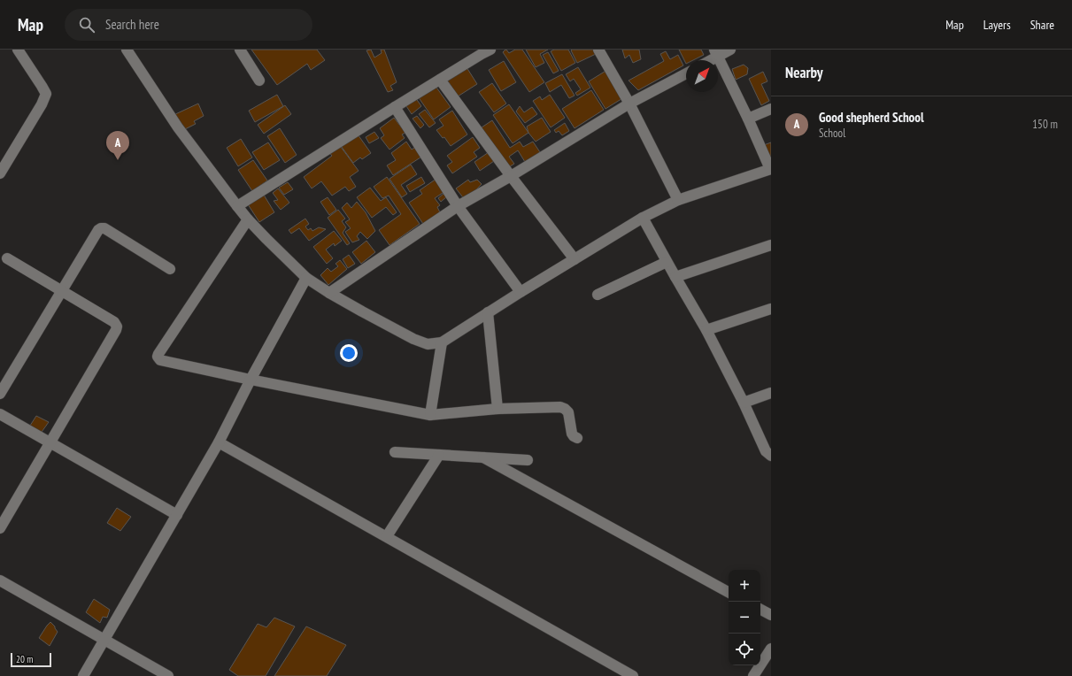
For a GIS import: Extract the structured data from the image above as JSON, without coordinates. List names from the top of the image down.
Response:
{
  "scale_bar": "20 m",
  "north": "top right",
  "page": {
    "header": "Map",
    "search": "Search here",
    "nav": ["Map", "Layers", "Share"],
    "heading": "Nearby",
    "list": [
      {
        "mark": "A",
        "name": "Good shepherd School",
        "note": "School",
        "value": "150 m"
      }
    ],
    "pins": "A",
    "map_buttons": ["+", "−"],
    "scale": "20 m"
  }
}
